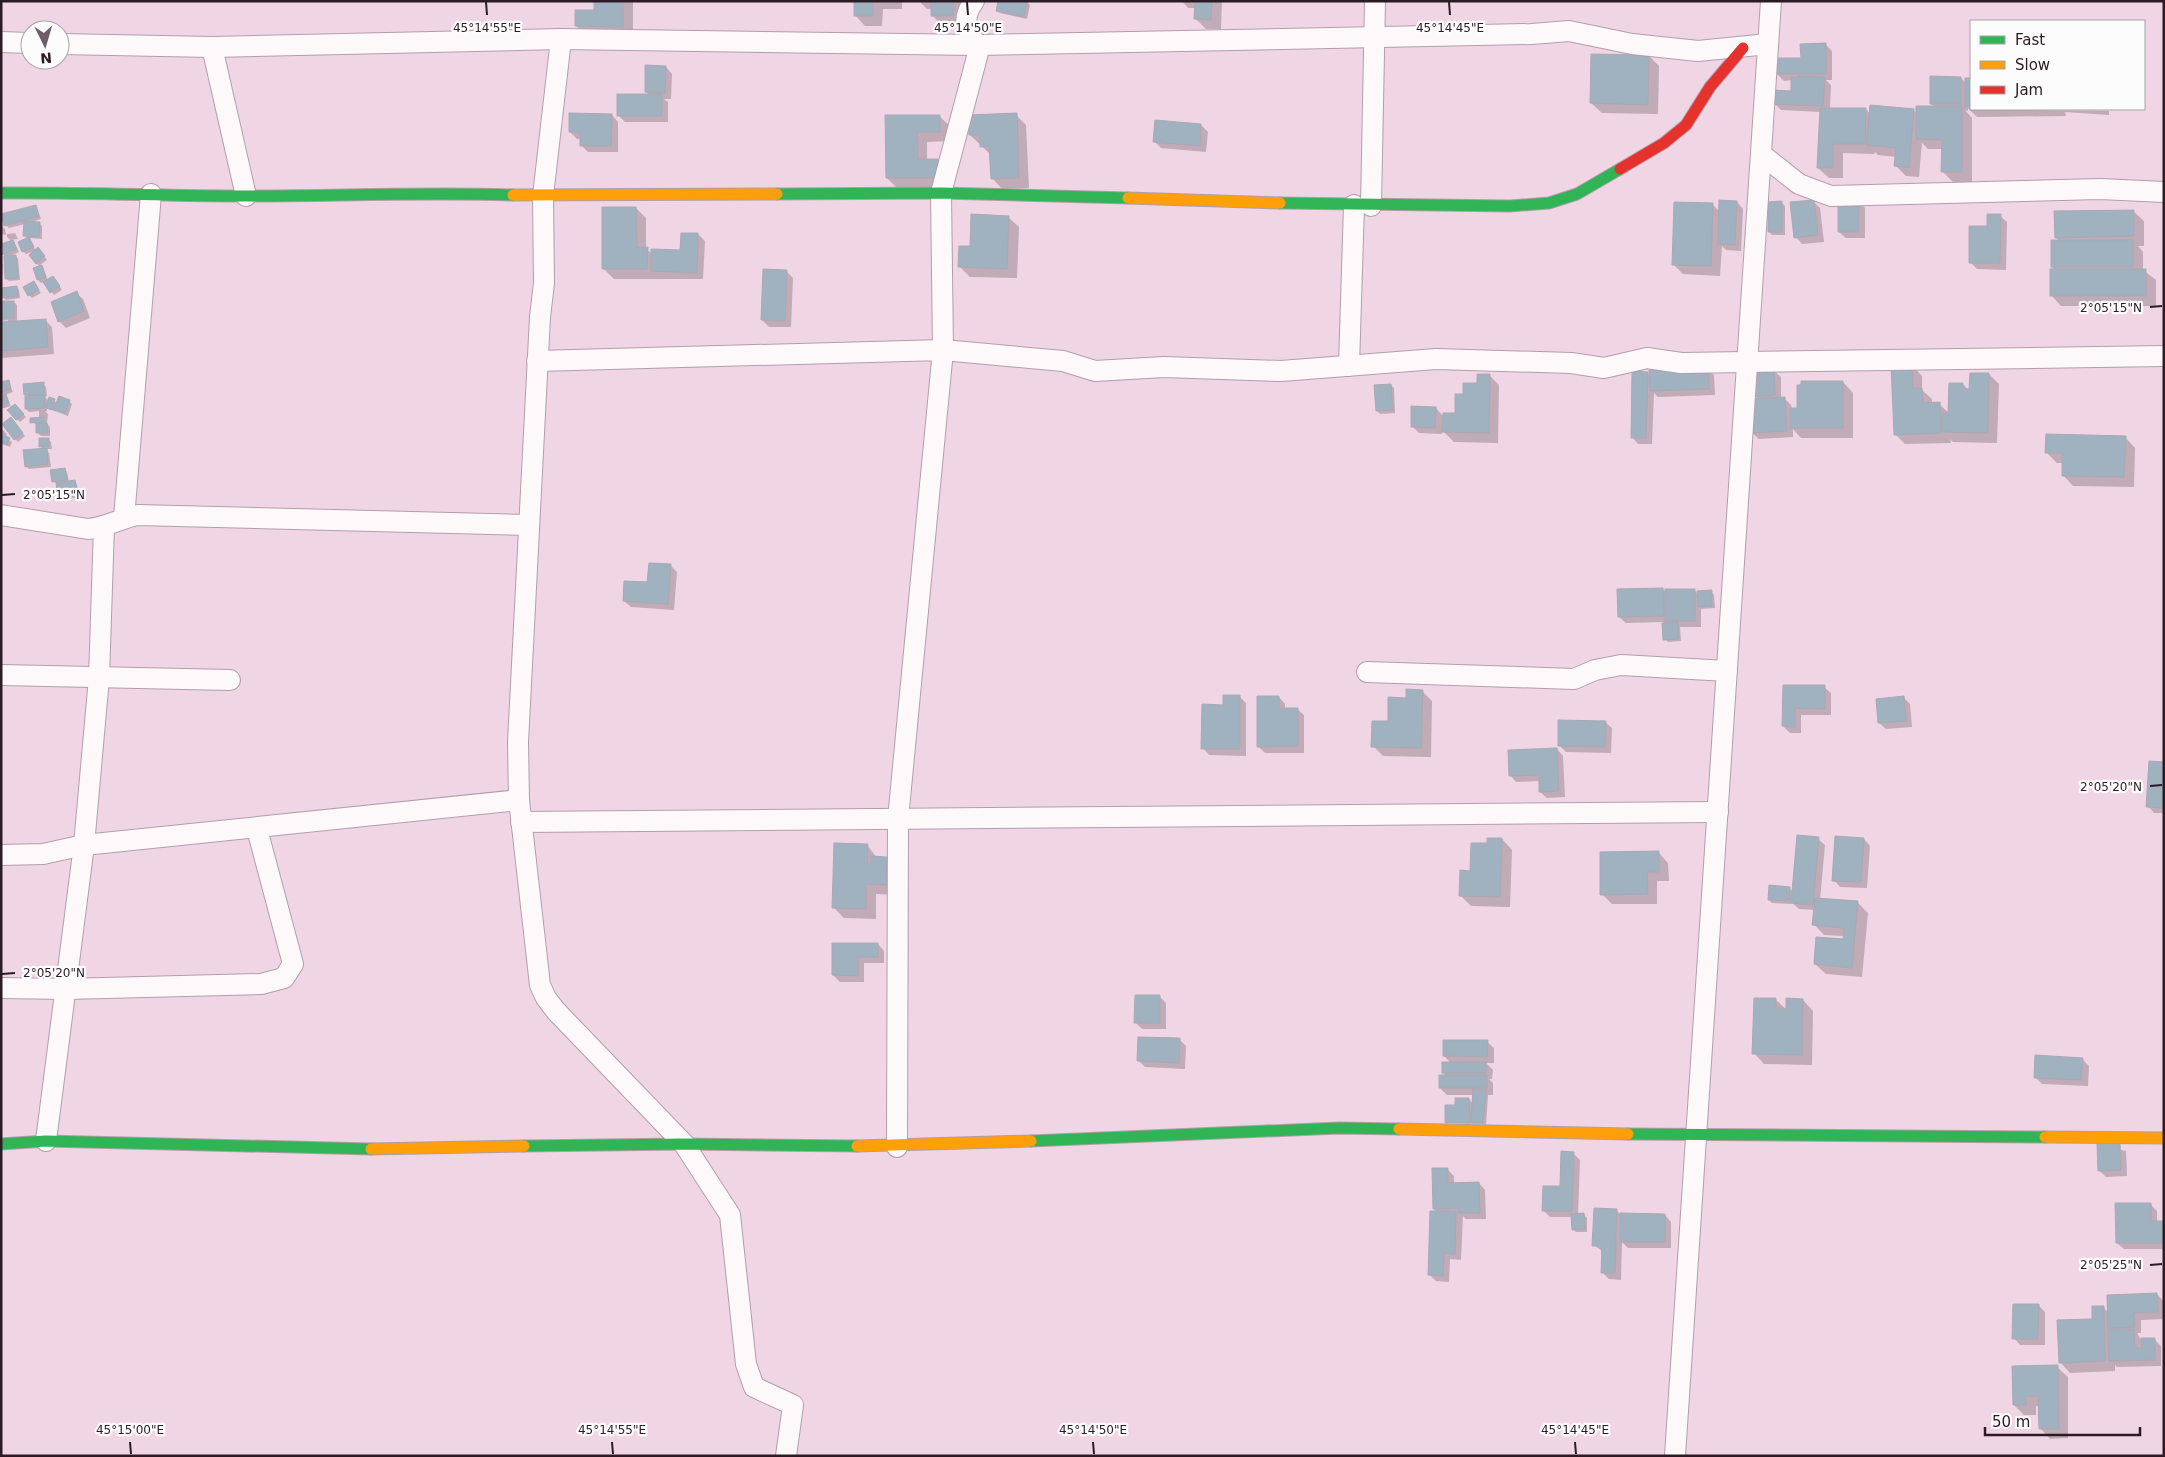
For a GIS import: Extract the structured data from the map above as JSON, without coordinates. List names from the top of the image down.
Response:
{
  "legend": ["Fast", "Slow", "Jam"],
  "scale_bar": "50 m",
  "north": "bottom",
  "coordinates": [
    "45°14'55\"E",
    "45°14'50\"E",
    "45°14'45\"E",
    "2°05'15\"N",
    "2°05'20\"N",
    "2°05'25\"N",
    "45°15'00\"E"
  ]
}
